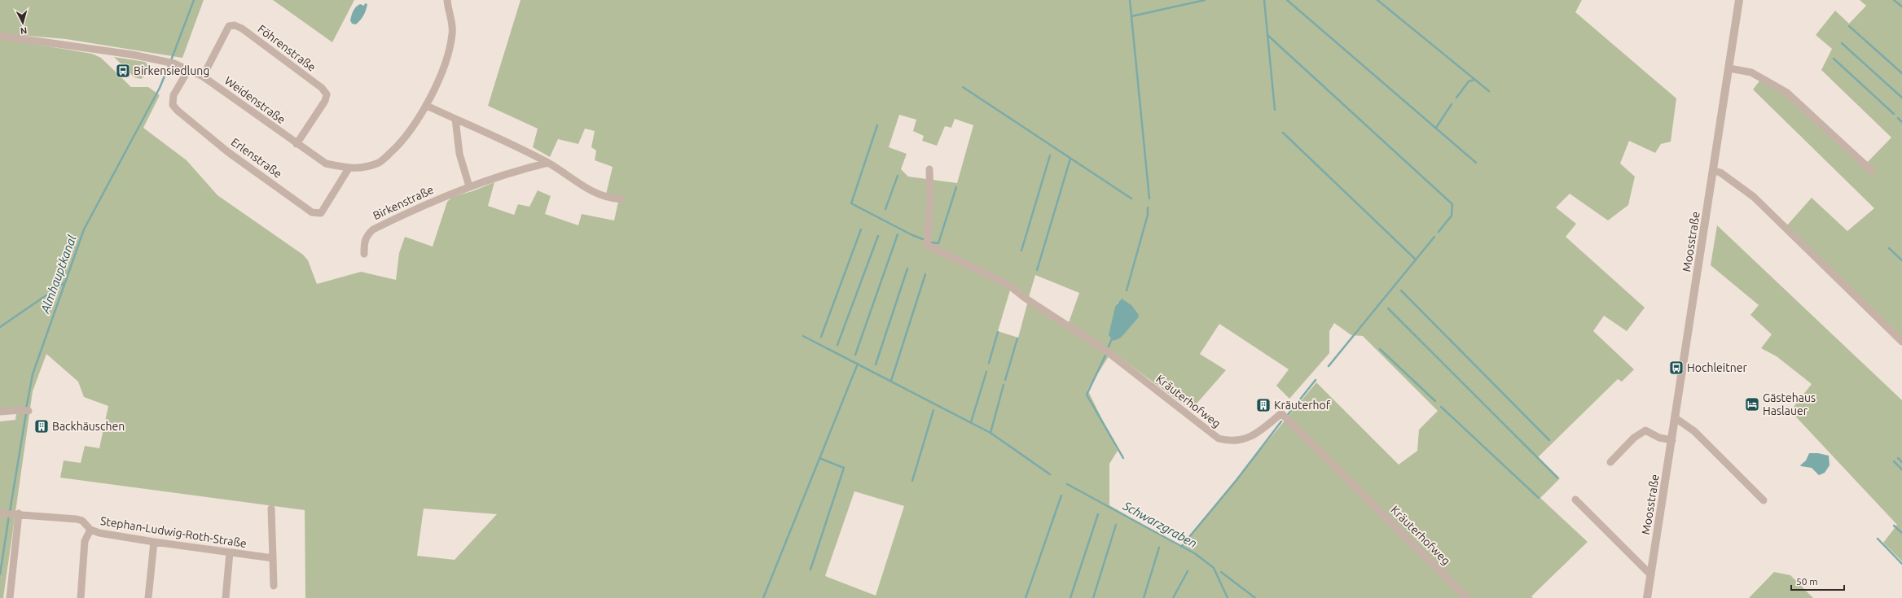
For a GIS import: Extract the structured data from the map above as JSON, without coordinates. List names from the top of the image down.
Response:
{
  "streets": {
    "street": [
      "Föhrenstraße",
      "Weidenstraße",
      "Erlenstraße",
      "Birkenstraße",
      "Moosstraße",
      "Kräuterhofweg",
      "Stephan-Ludwig-Roth-Straße"
    ]
  },
  "crossings": [
    ["Föhrenstraße", "Weidenstraße"],
    ["Weidenstraße", "Erlenstraße"]
  ],
  "water": ["Almhauptkanal", "Schwarzgraben"],
  "places": {
    "bus stop": ["Birkensiedlung", "Hochleitner"],
    "hotel": ["Gästehaus Haslauer"],
    "building": ["Kräuterhof", "Backhäuschen"]
  },
  "scale_bar": "50 m",
  "north": "bottom"
}
